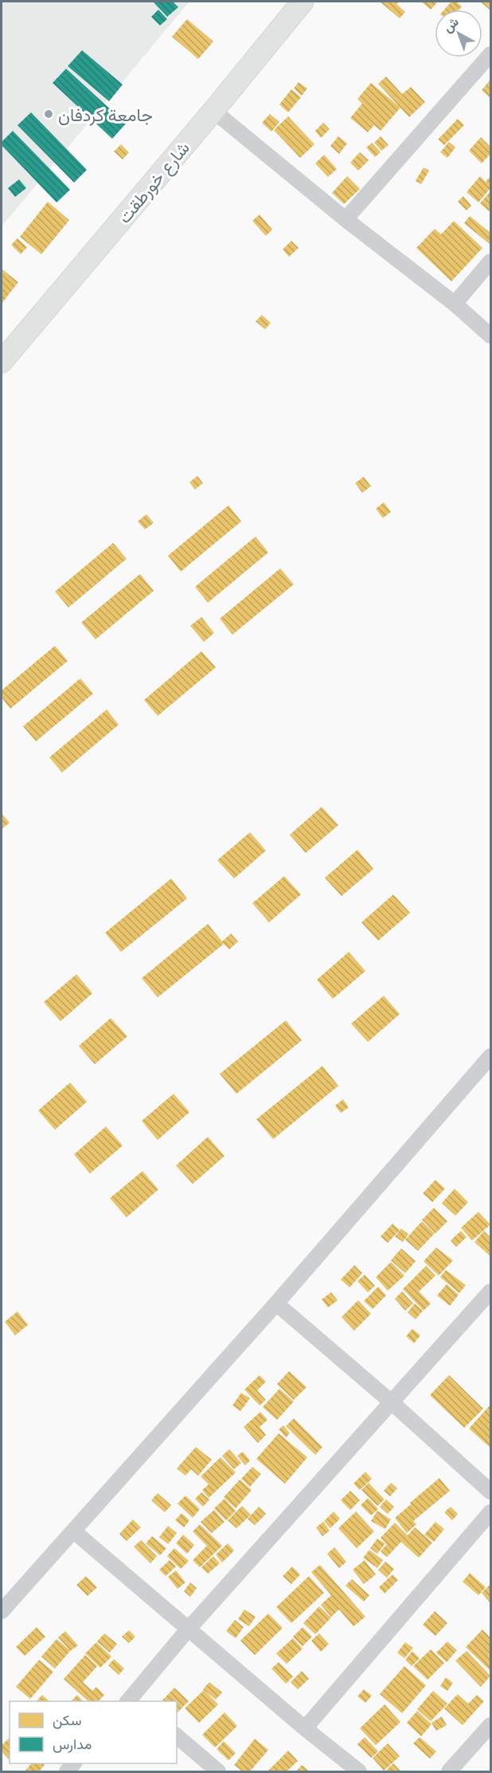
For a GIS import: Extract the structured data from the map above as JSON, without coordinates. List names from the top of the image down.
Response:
{
  "streets": {
    "street": ["شارع خورطقت"]
  },
  "places": ["جامعة كردفان"],
  "legend": ["سكن", "مدارس"],
  "north": "top left"
}
